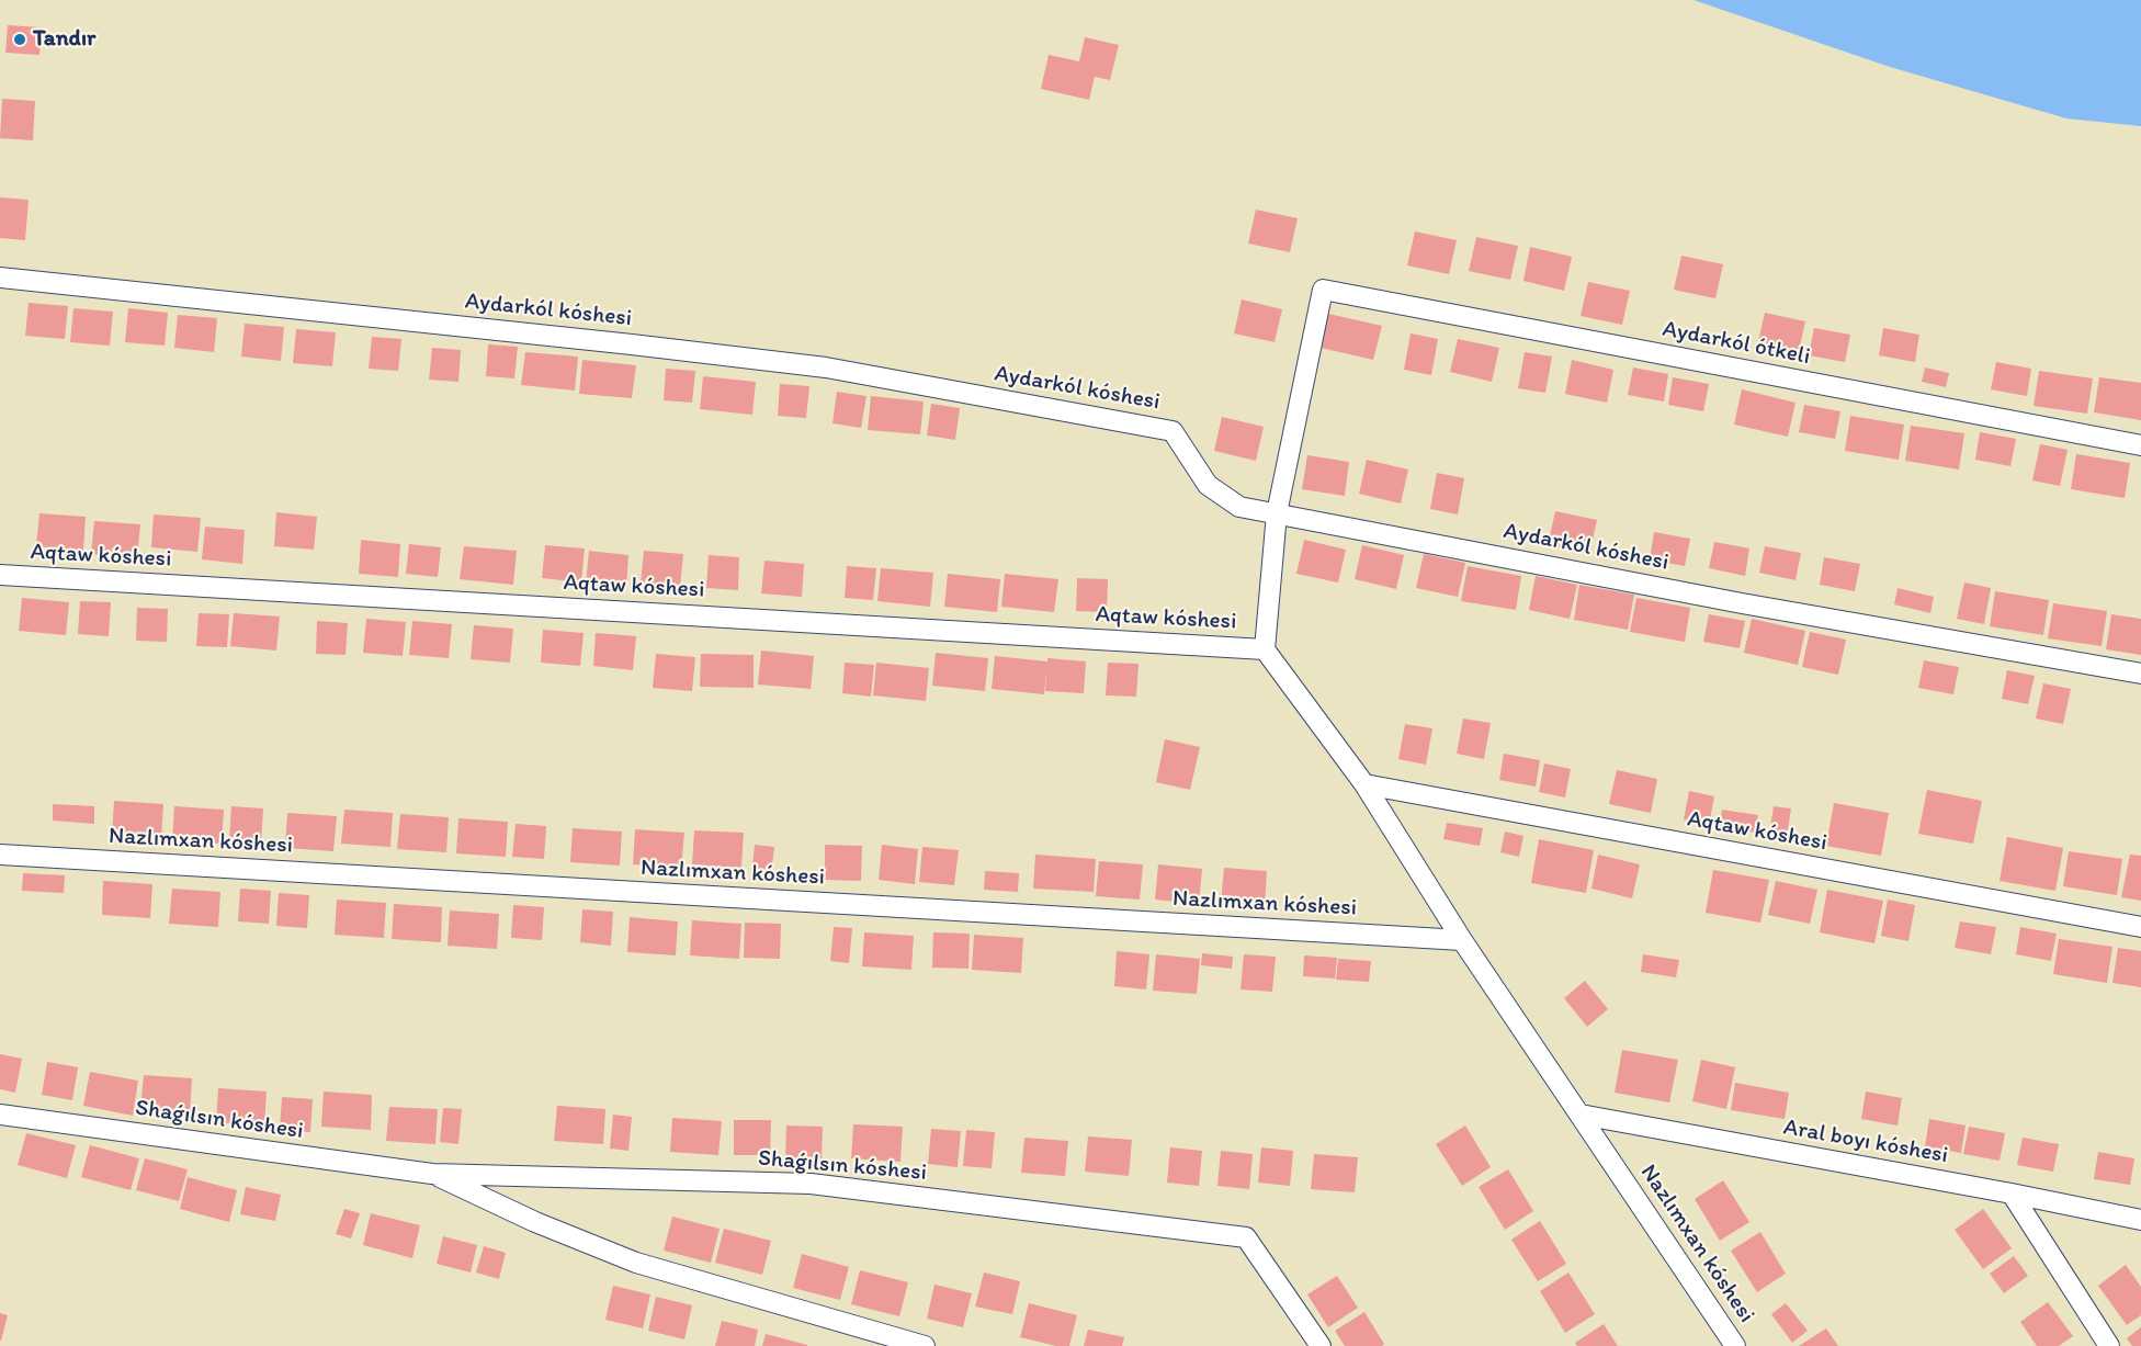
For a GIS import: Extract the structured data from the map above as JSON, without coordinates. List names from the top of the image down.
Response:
{
  "streets": {
    "street": [
      "Aydarkól kóshesi",
      "Aydarkól ótkeli",
      "Aqtaw kóshesi",
      "Nazlımxan kóshesi",
      "Shaǵılsın kóshesi",
      "Aral boyı kóshesi"
    ]
  },
  "crossings": [
    ["Aydarkól kóshesi", "Aydarkól ótkeli"],
    ["Aqtaw kóshesi", "Nazlımxan kóshesi"],
    ["Nazlımxan kóshesi", "Aral boyı kóshesi"]
  ],
  "places": ["Tandır"]
}
